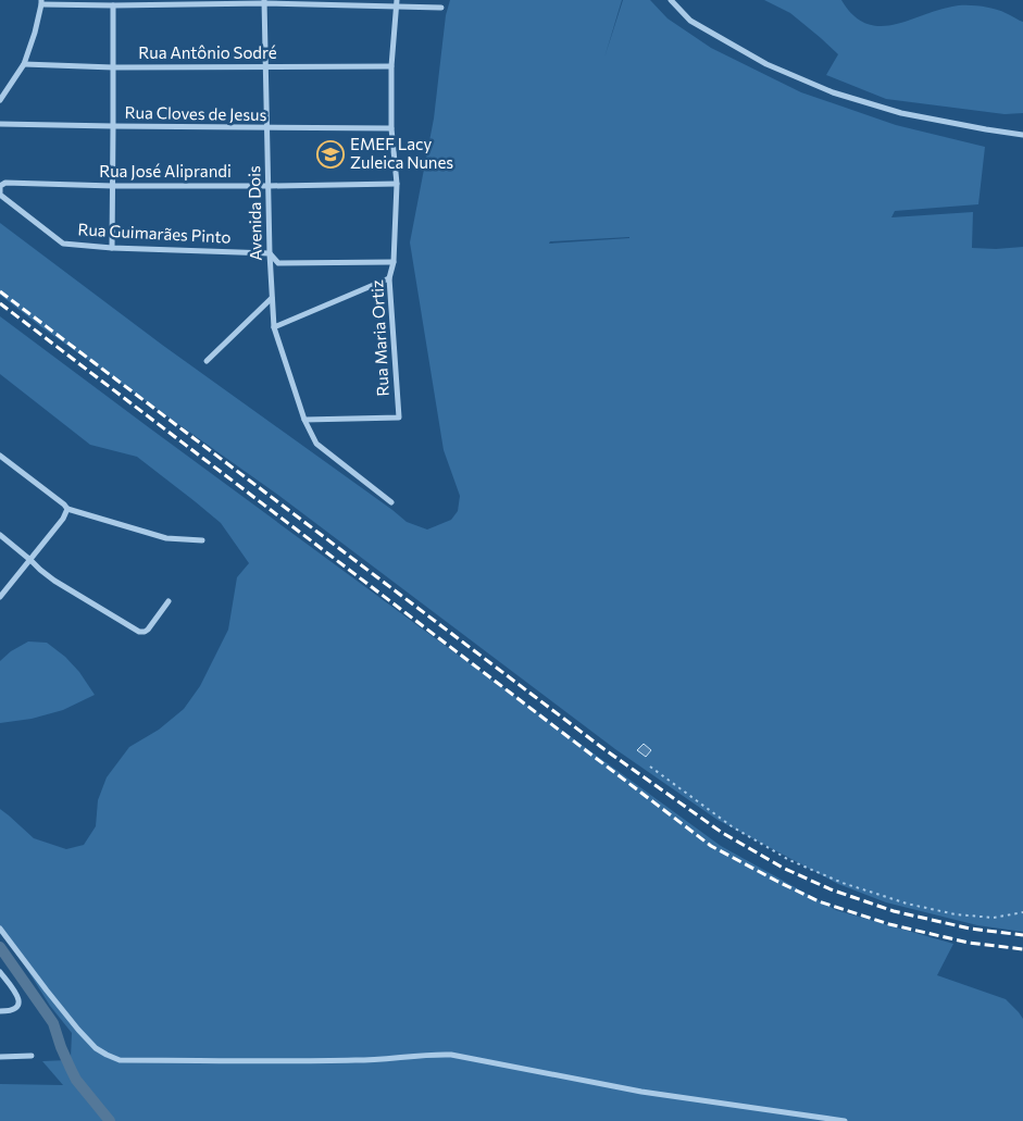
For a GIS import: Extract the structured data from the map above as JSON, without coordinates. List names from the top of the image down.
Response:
{
  "streets": {
    "street": [
      "Rua Antônio Sodré",
      "Rua Cloves de Jesus",
      "Rua José Aliprandi",
      "Avenida Dois",
      "Rua Guimarães Pinto",
      "Rua Maria Ortiz"
    ]
  },
  "crossings": [
    ["Rua Antônio Sodré", "Avenida Dois"],
    ["Rua Antônio Sodré", "Rua Maria Ortiz"],
    ["Rua Cloves de Jesus", "Avenida Dois"],
    ["Rua Cloves de Jesus", "Rua Maria Ortiz"],
    ["Rua José Aliprandi", "Avenida Dois"],
    ["Rua José Aliprandi", "Rua Guimarães Pinto"],
    ["Rua José Aliprandi", "Rua Maria Ortiz"],
    ["Avenida Dois", "Rua Guimarães Pinto"],
    ["Avenida Dois", "Rua Maria Ortiz"],
    ["Rua Guimarães Pinto", "Rua Maria Ortiz"]
  ],
  "places": {
    "school or university": ["EMEF Lacy Zuleica Nunes"]
  }
}
